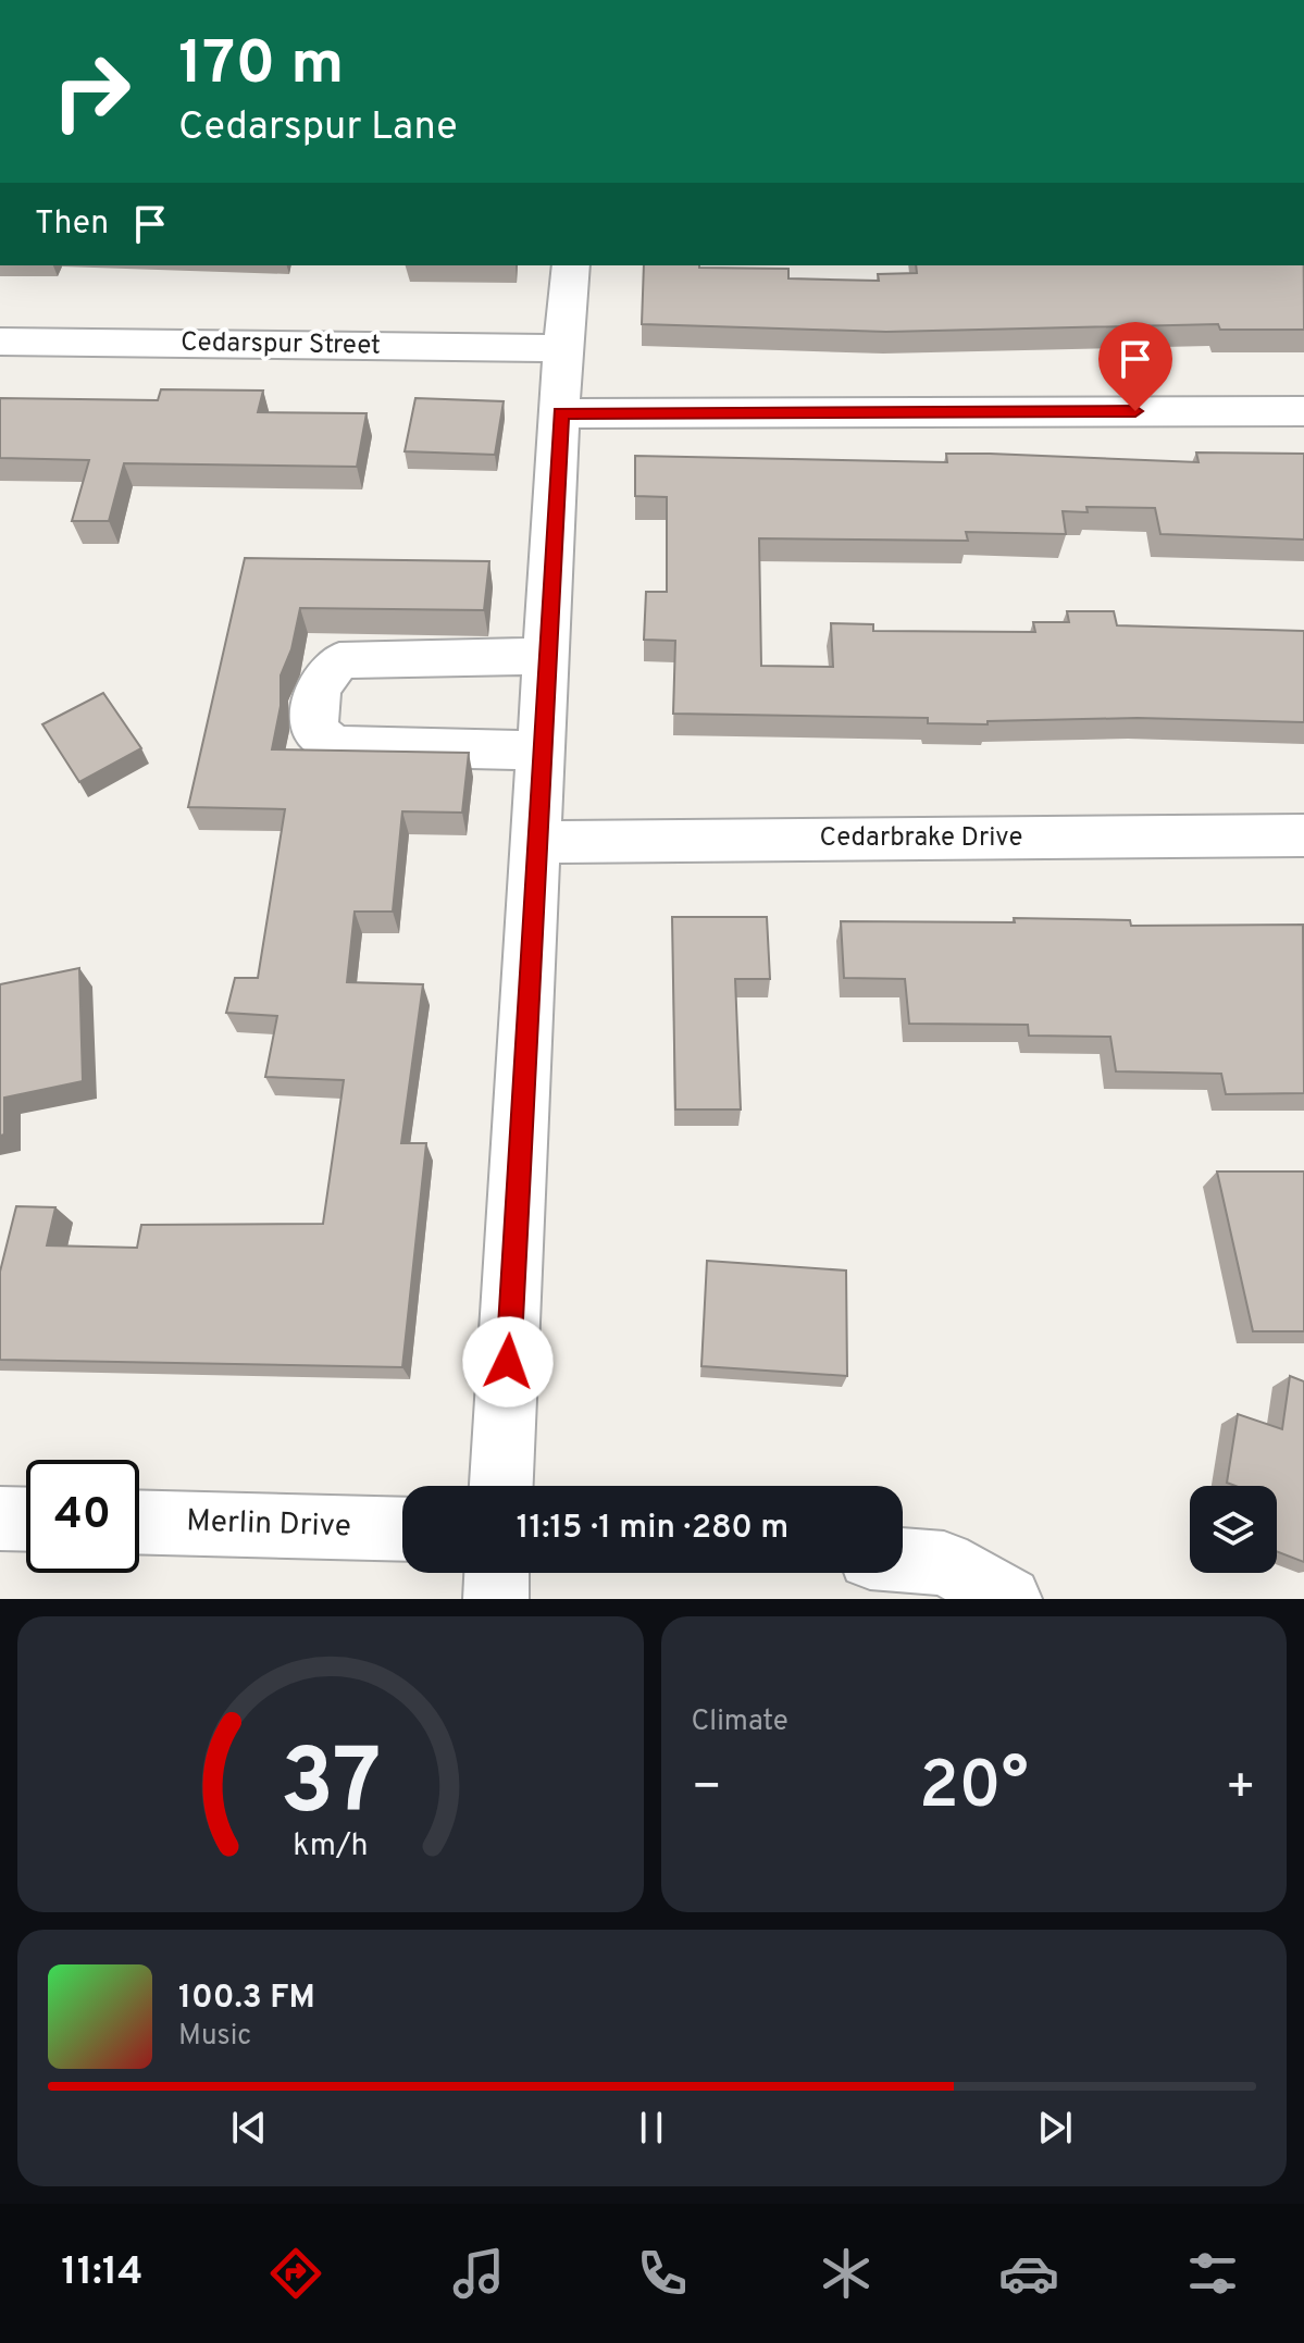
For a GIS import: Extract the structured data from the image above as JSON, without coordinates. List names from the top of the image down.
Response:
{
  "streets": {
    "street": ["Cedarspur Street", "Cedarbrake Drive", "Merlin Drive"]
  },
  "page": {
    "turn": ["170 m", "Cedarspur Lane"],
    "then": "Then",
    "limit": "40",
    "trip": "11:15 · 1 min · 280 m",
    "tile": "Climate",
    "heat": ["−", "20°", "+"],
    "song": ["100.3 FM", "Music"],
    "tabs": "11:14",
    "gauge": ["37", "km/h"]
  }
}
